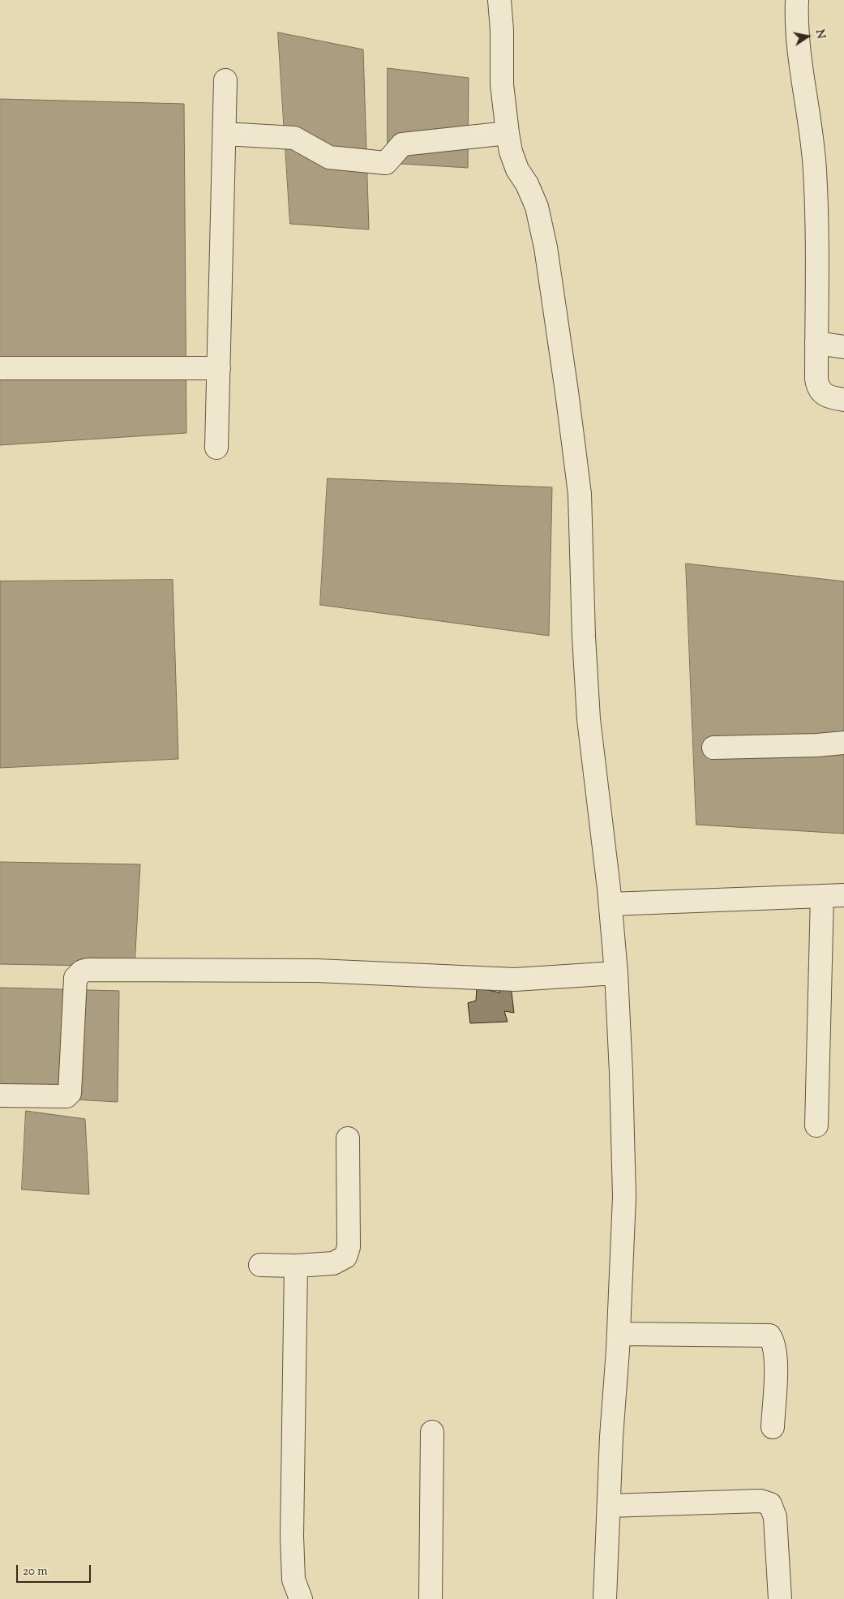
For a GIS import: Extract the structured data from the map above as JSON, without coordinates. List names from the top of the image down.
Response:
{
  "scale_bar": "20 m",
  "north": "right"
}
